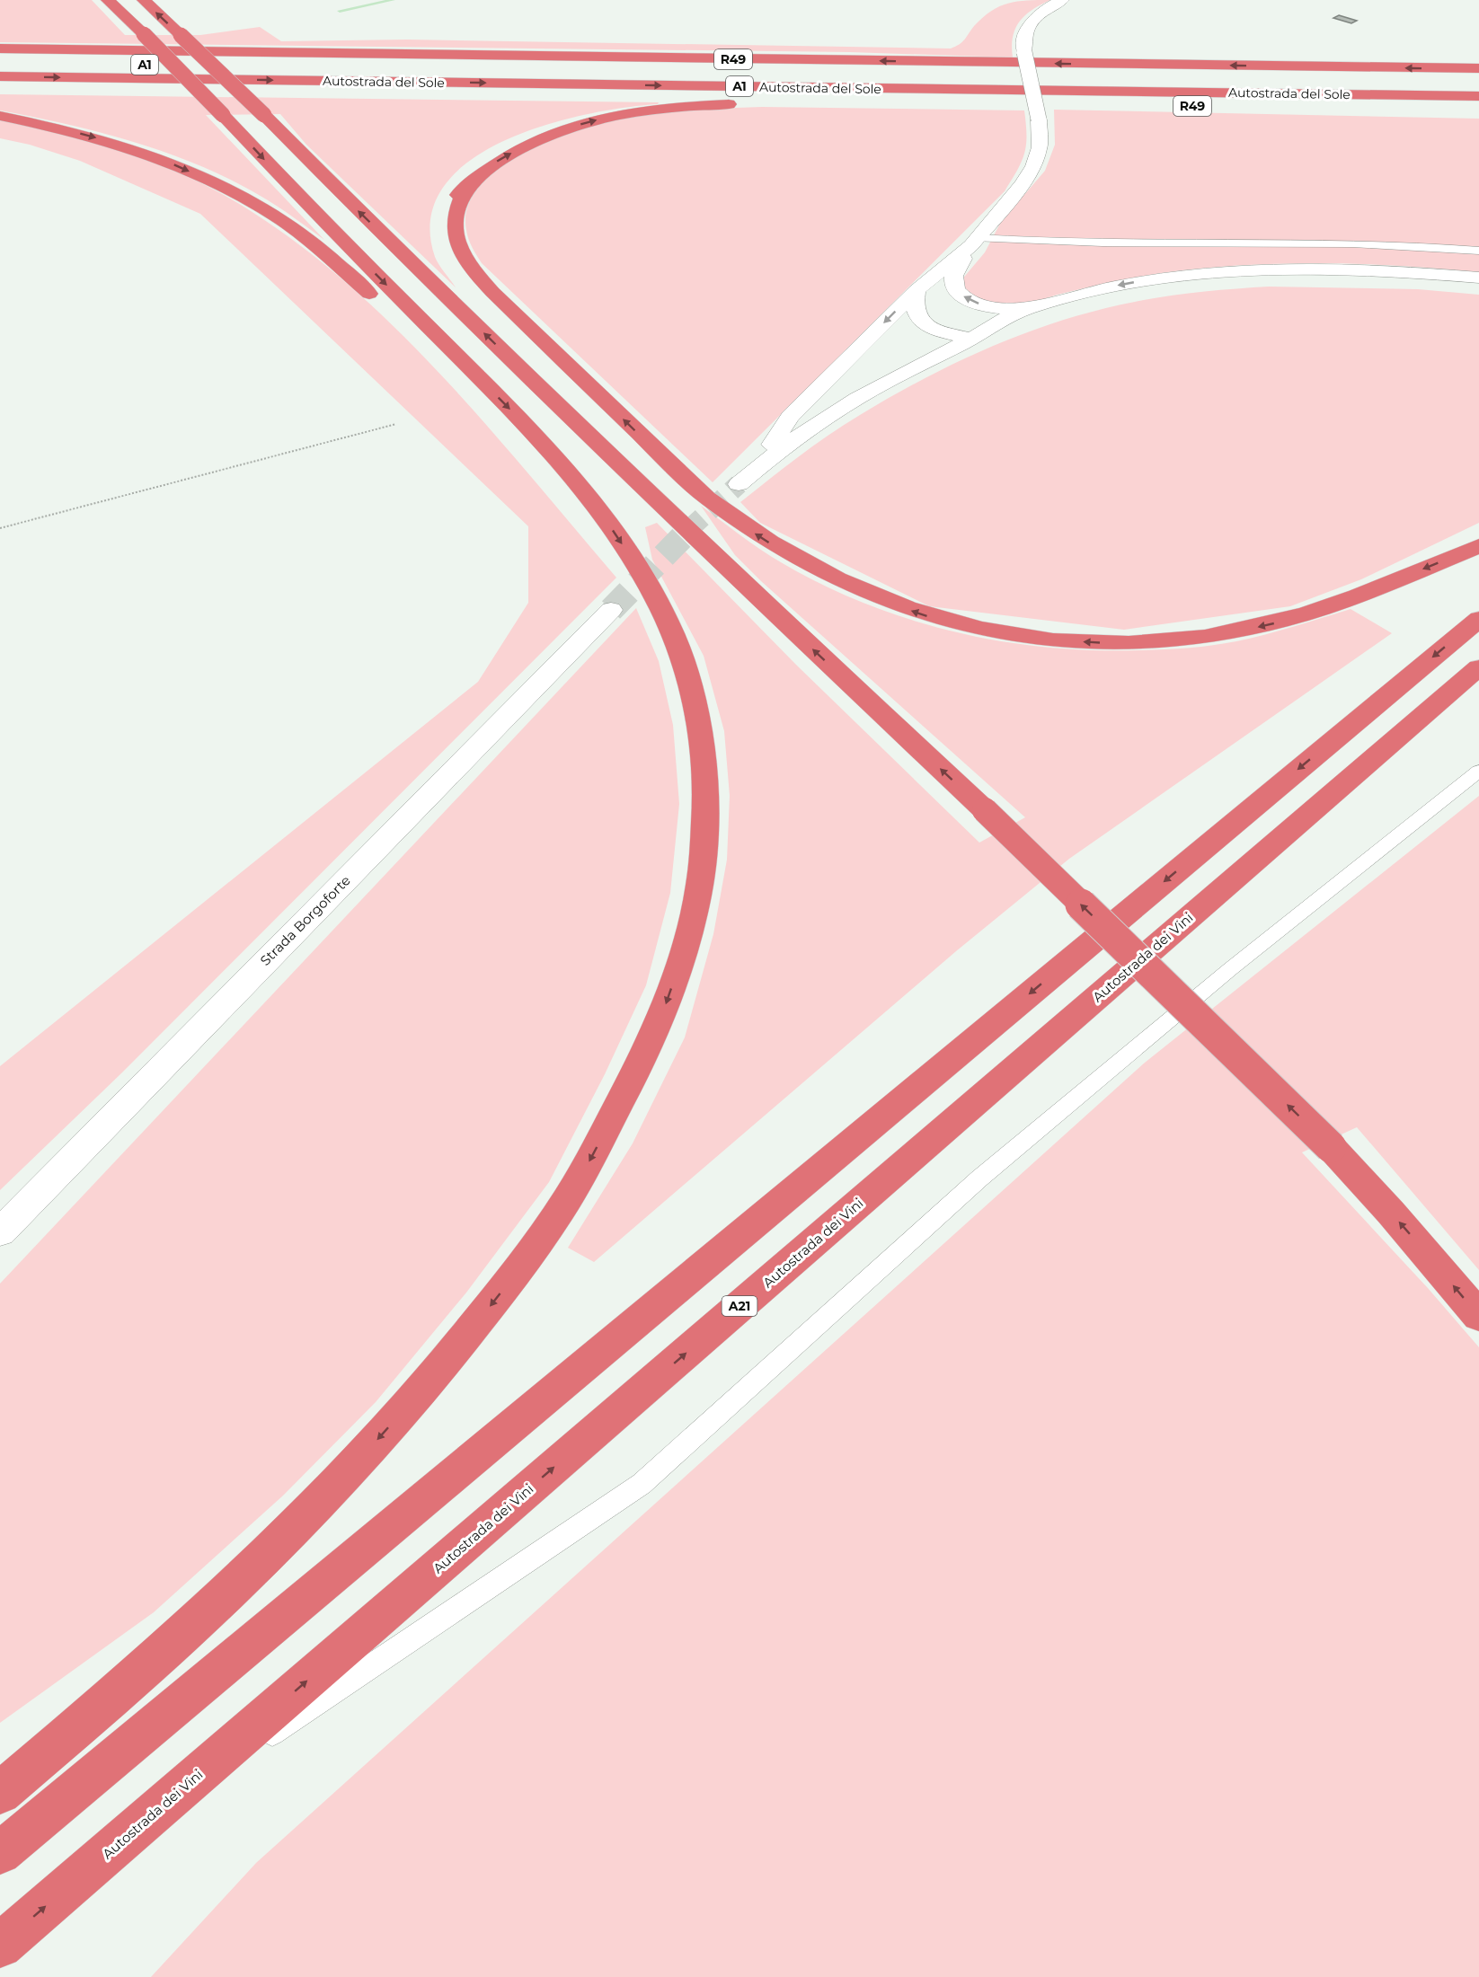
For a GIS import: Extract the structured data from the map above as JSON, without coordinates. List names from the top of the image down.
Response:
{
  "streets": {
    "highway": [
      "R49",
      "A1",
      "Autostrada del Sole",
      "Autostrada dei Vini",
      "A21"
    ],
    "main road": ["Strada Borgoforte"]
  }
}
